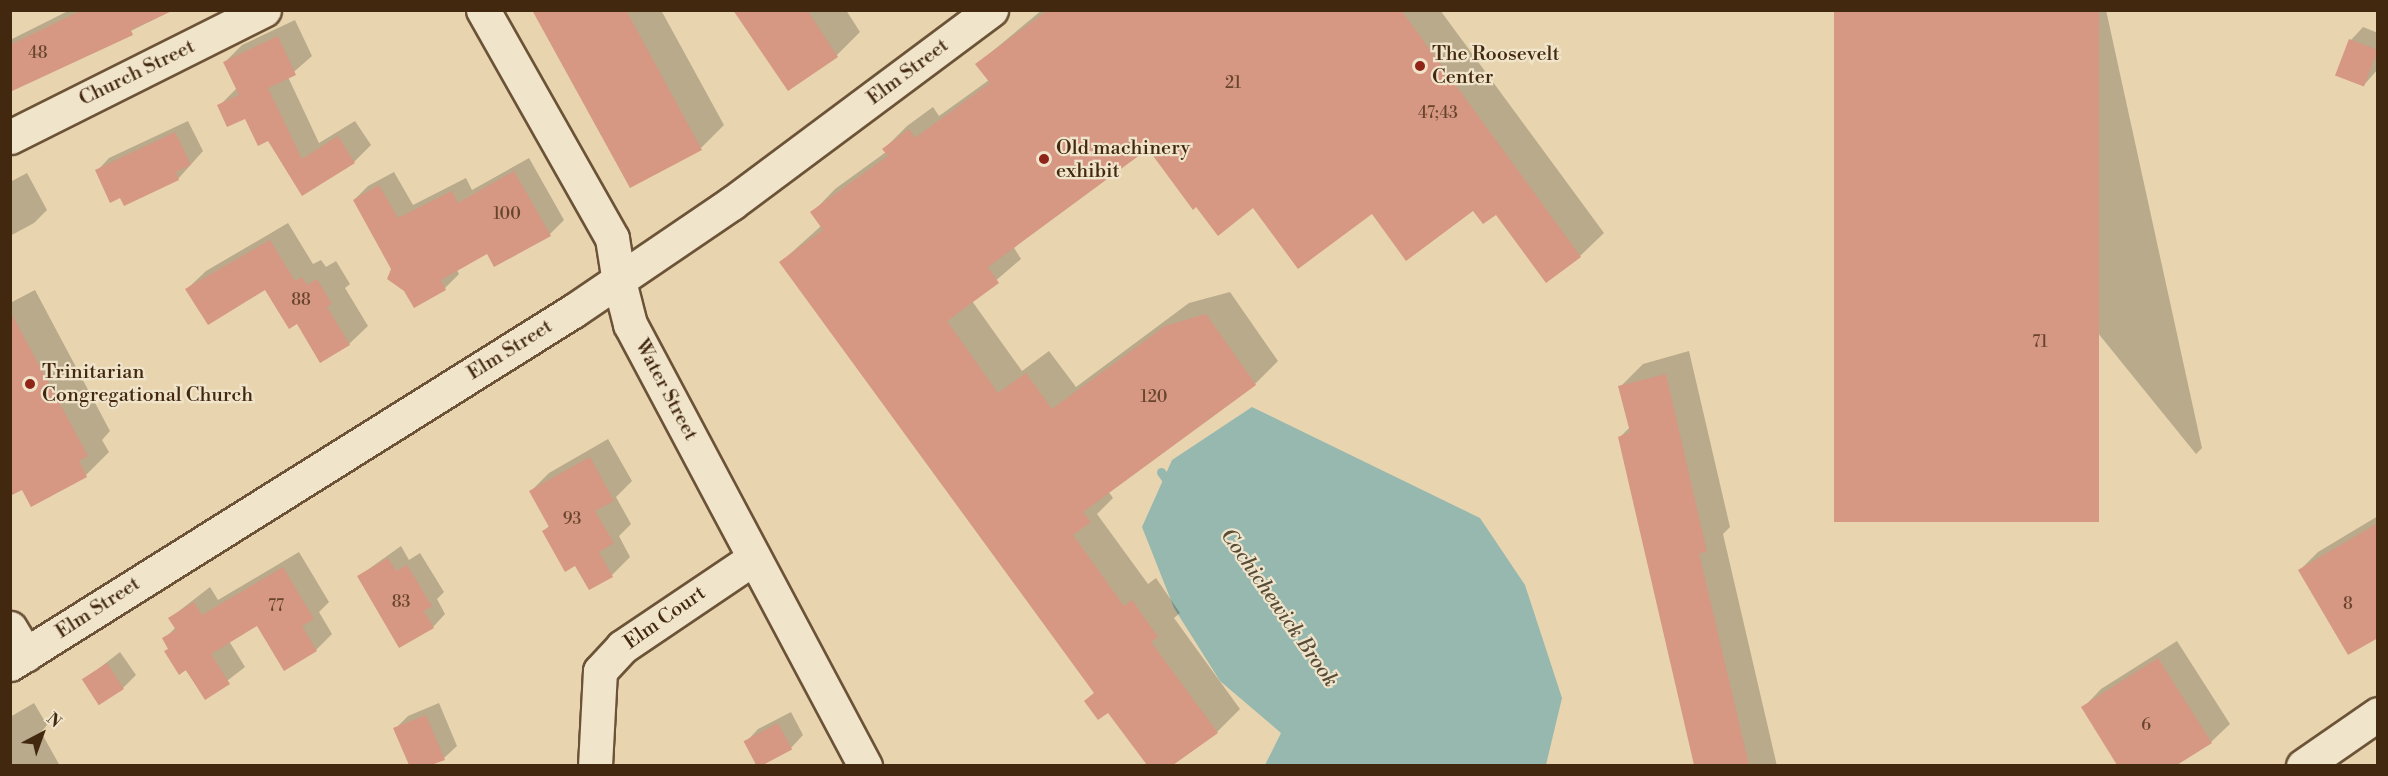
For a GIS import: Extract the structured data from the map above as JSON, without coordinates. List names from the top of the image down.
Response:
{
  "streets": {
    "street": [
      "Elm Street",
      "Church Street",
      "Water Street",
      "Elm Court"
    ]
  },
  "crossings": [
    ["Elm Street", "Water Street"],
    ["Water Street", "Elm Court"]
  ],
  "water": ["Cochichewick Brook"],
  "places": ["The Roosevelt Center", "Old machinery exhibit", "Trinitarian Congregational Church"],
  "house_numbers": [
    "48",
    "21",
    "47;43",
    "100",
    "88",
    "71",
    "120",
    "93",
    "83",
    "8",
    "77",
    "6"
  ],
  "north": "top right"
}
